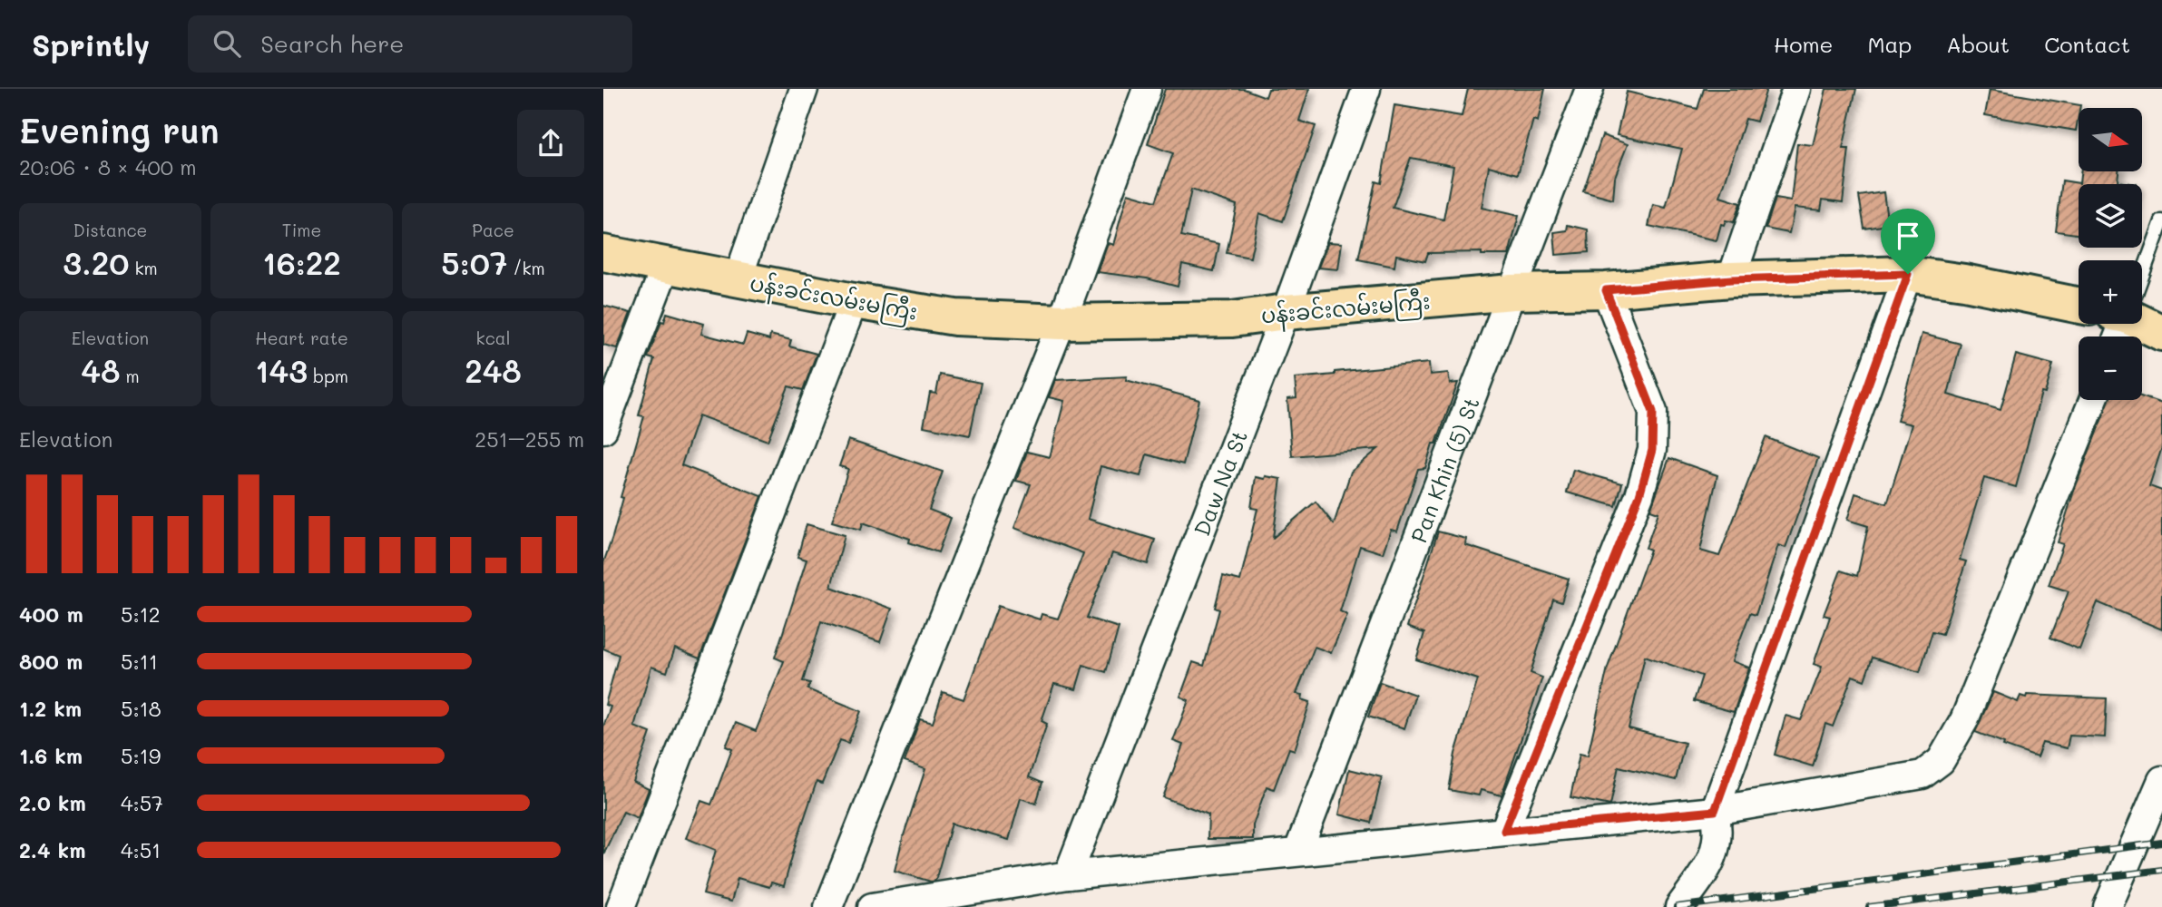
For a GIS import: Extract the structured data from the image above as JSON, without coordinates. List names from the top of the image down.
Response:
{
  "streets": {
    "main road": ["ပန်းခင်းလမ်းမကြီး"],
    "street": ["Pan Khin (5) St", "Daw Na St"]
  },
  "crossings": [
    ["ပန်းခင်းလမ်းမကြီး", "Pan Khin (5) St"],
    ["ပန်းခင်းလမ်းမကြီး", "Daw Na St"]
  ],
  "north": "right",
  "page": {
    "header": "Sprintly",
    "search": "Search here",
    "nav": [
      "Home",
      "Map",
      "About",
      "Contact"
    ],
    "heading": ["Evening run", "20:06 · 8 × 400 m"],
    "map_buttons": ["+", "−"],
    "stats": [
      ["Distance", "3.20 km"],
      ["Time", "16:22"],
      ["Pace", "5:07 /km"],
      ["Elevation", "48 m"],
      ["Heart rate", "143 bpm"],
      ["kcal", "248"]
    ],
    "chart": ["Elevation", "251–255 m"],
    "list": [
      {
        "name": "400 m",
        "note": "5:12"
      },
      {
        "name": "800 m",
        "note": "5:11"
      },
      {
        "name": "1.2 km",
        "note": "5:18"
      },
      {
        "name": "1.6 km",
        "note": "5:19"
      },
      {
        "name": "2.0 km",
        "note": "4:57"
      },
      {
        "name": "2.4 km",
        "note": "4:51"
      }
    ]
  }
}
